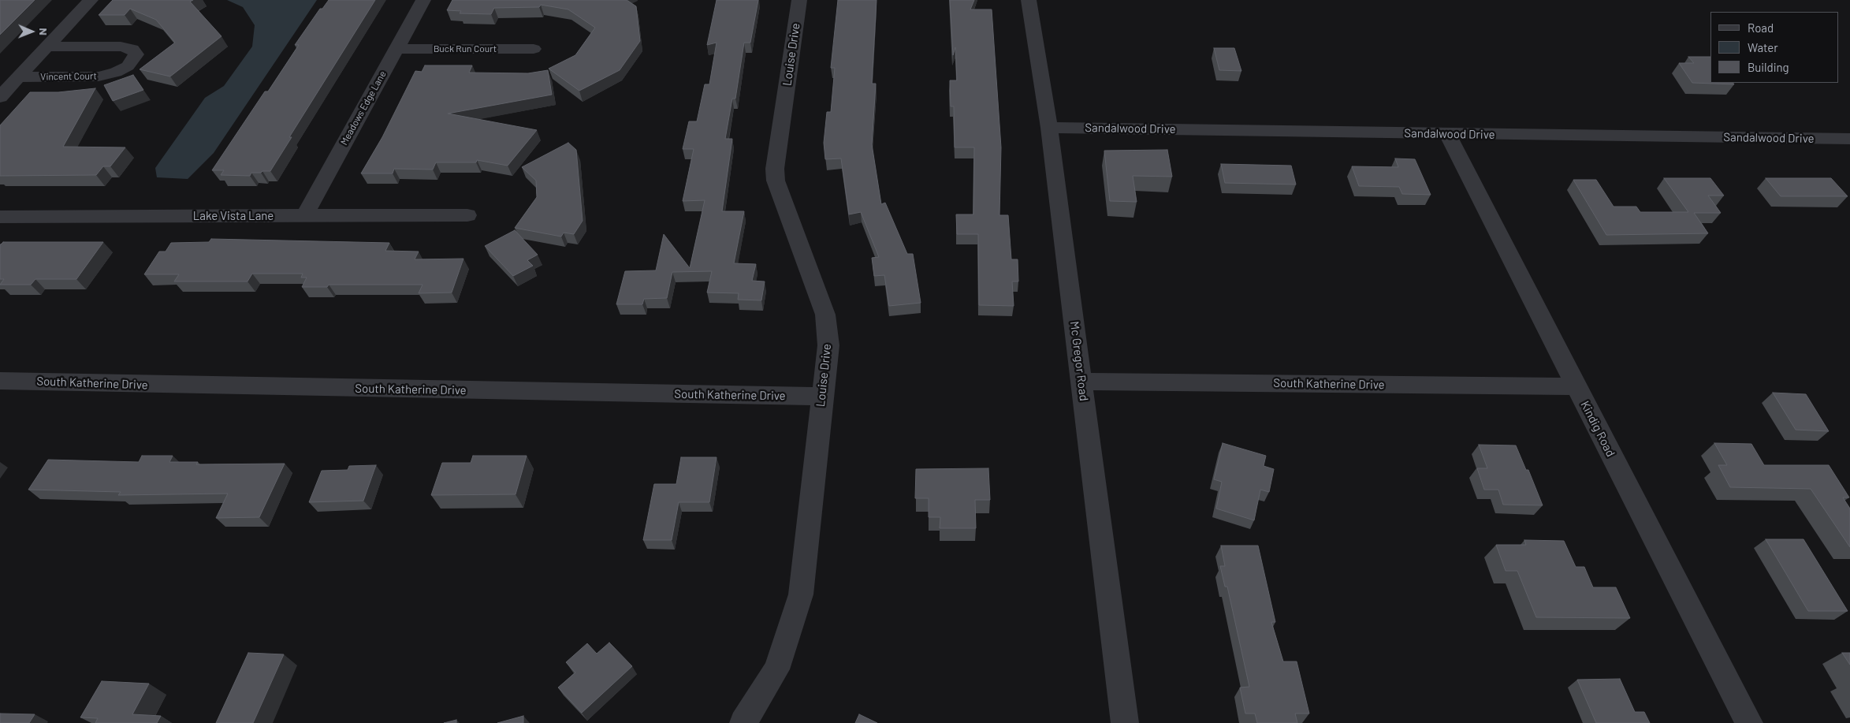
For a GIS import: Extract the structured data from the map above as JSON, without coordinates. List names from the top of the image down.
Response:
{
  "streets": {
    "street": [
      "Buck Run Court",
      "Louise Drive",
      "Vincent Court",
      "Meadows Edge Lane",
      "Sandalwood Drive",
      "Lake Vista Lane",
      "Mc Gregor Road",
      "South Katherine Drive",
      "Kindig Road"
    ]
  },
  "crossings": [
    ["Buck Run Court", "Meadows Edge Lane"],
    ["Louise Drive", "South Katherine Drive"],
    ["Meadows Edge Lane", "Lake Vista Lane"],
    ["Sandalwood Drive", "Mc Gregor Road"],
    ["Sandalwood Drive", "Kindig Road"],
    ["Mc Gregor Road", "South Katherine Drive"],
    ["South Katherine Drive", "Kindig Road"]
  ],
  "legend": ["Road", "Water", "Building"],
  "north": "right"
}
